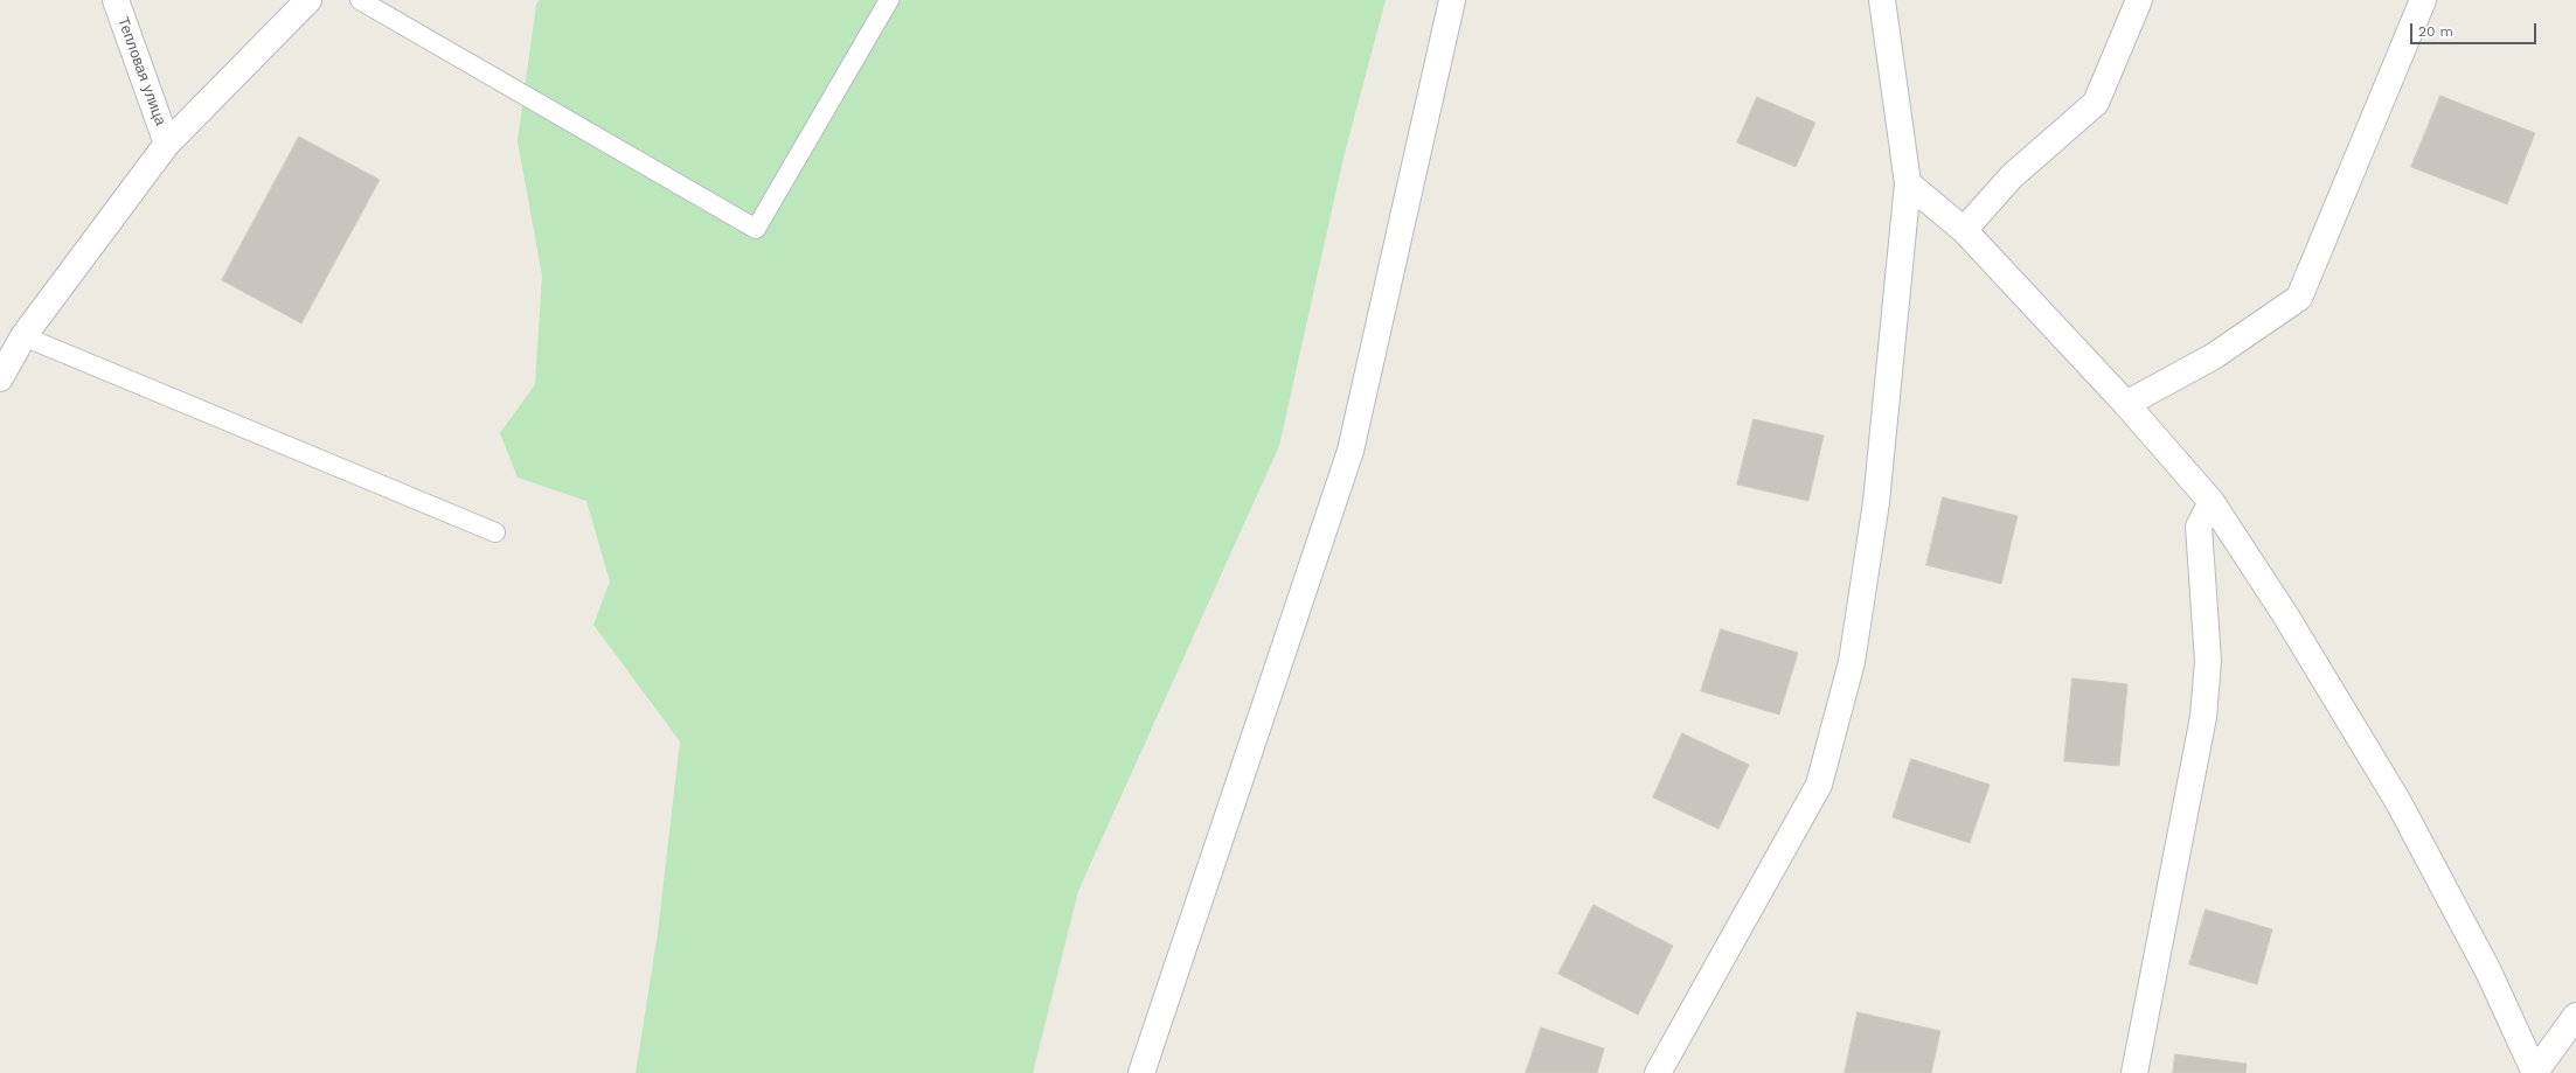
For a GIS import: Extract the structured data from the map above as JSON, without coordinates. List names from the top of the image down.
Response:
{
  "streets": {
    "street": ["Тепловая улица"]
  },
  "scale_bar": "20 m"
}
